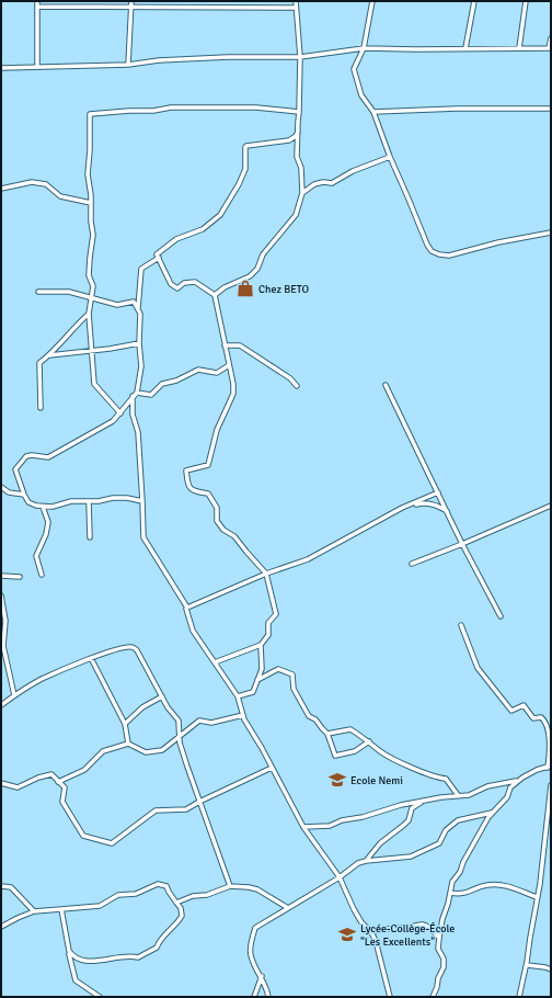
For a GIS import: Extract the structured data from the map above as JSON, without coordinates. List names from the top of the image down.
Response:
{
  "places": {
    "shop": ["Chez BETO"],
    "school or university": ["Ecole Nemi", "Lycée-Collège-École \"Les Excellents\""]
  }
}
